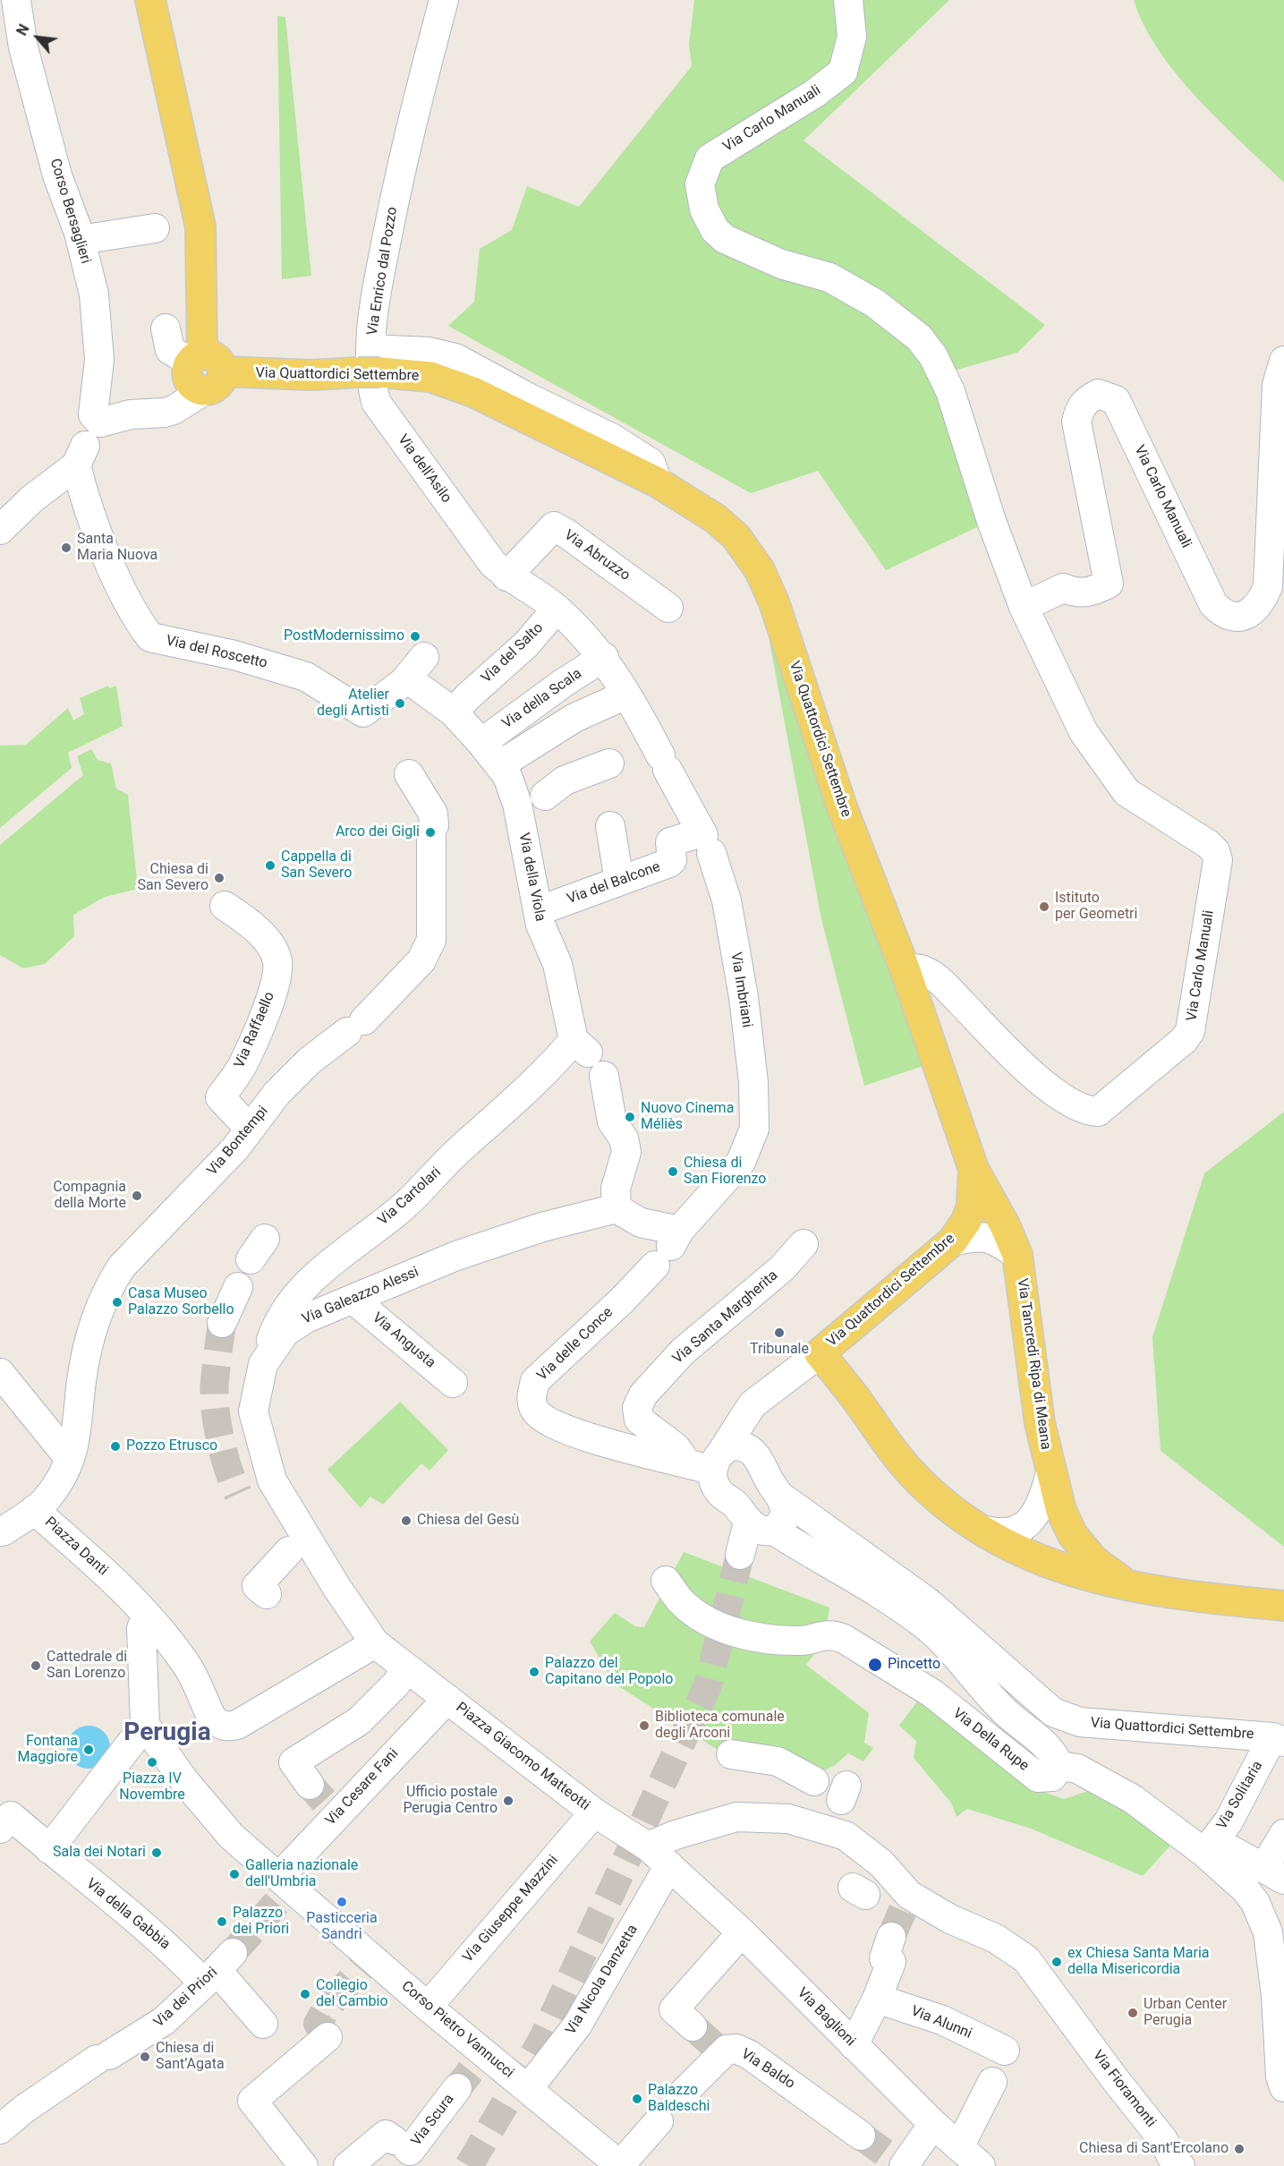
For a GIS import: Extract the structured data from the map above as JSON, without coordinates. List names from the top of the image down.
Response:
{
  "streets": {
    "main road": ["Via Quattordici Settembre", "Via Tancredi Ripa di Meana"],
    "street": [
      "Via Carlo Manuali",
      "Corso Bersaglieri",
      "Via Enrico dal Pozzo",
      "Via dell'Asilo",
      "Via Abruzzo",
      "Via del Roscetto",
      "Via del Salto",
      "Via della Scala",
      "Via della Viola",
      "Via del Balcone",
      "Via Imbriani",
      "Via Raffaello",
      "Via Bontempi",
      "Via Cartolari",
      "Via Galeazzo Alessi",
      "Via Santa Margherita",
      "Via Angusta",
      "Via delle Conce",
      "Piazza Danti",
      "Via Della Rupe",
      "Piazza Giacomo Matteotti",
      "Via Cesare Fani",
      "Via Solitaria",
      "Via Giuseppe Mazzini",
      "Via della Gabbia",
      "Via Nicola Danzetta",
      "Via dei Priori",
      "Via Baglioni",
      "Via Alunni",
      "Corso Pietro Vannucci",
      "Via Baldo",
      "Via Fioramonti",
      "Via Scura"
    ]
  },
  "crossings": [
    ["Via Carlo Manuali", "Via Quattordici Settembre"],
    ["Corso Bersaglieri", "Via del Roscetto"],
    ["Via Enrico dal Pozzo", "Via Quattordici Settembre"],
    ["Via Enrico dal Pozzo", "Via dell'Asilo"],
    ["Via Quattordici Settembre", "Via dell'Asilo"],
    ["Via Quattordici Settembre", "Via delle Conce"],
    ["Via Quattordici Settembre", "Via Tancredi Ripa di Meana"],
    ["Via Quattordici Settembre", "Via Solitaria"],
    ["Via dell'Asilo", "Via Abruzzo"],
    ["Via dell'Asilo", "Via Imbriani"],
    ["Via Abruzzo", "Via Imbriani"],
    ["Via del Roscetto", "Via della Viola"],
    ["Via del Salto", "Via della Viola"],
    ["Via del Salto", "Via Imbriani"],
    ["Via della Scala", "Via della Viola"],
    ["Via della Scala", "Via Imbriani"],
    ["Via della Viola", "Via del Balcone"],
    ["Via della Viola", "Via Cartolari"],
    ["Via del Balcone", "Via Imbriani"],
    ["Via Imbriani", "Via delle Conce"],
    ["Via Raffaello", "Via Bontempi"],
    ["Via Bontempi", "Piazza Danti"],
    ["Via Cartolari", "Via Galeazzo Alessi"],
    ["Via Galeazzo Alessi", "Via Angusta"],
    ["Via Galeazzo Alessi", "Piazza Giacomo Matteotti"],
    ["Via Santa Margherita", "Via delle Conce"],
    ["Piazza Giacomo Matteotti", "Via Cesare Fani"],
    ["Piazza Giacomo Matteotti", "Via Giuseppe Mazzini"],
    ["Piazza Giacomo Matteotti", "Via Nicola Danzetta"],
    ["Piazza Giacomo Matteotti", "Via Baglioni"],
    ["Piazza Giacomo Matteotti", "Via Fioramonti"],
    ["Via Cesare Fani", "Corso Pietro Vannucci"],
    ["Via Giuseppe Mazzini", "Corso Pietro Vannucci"],
    ["Via della Gabbia", "Via dei Priori"],
    ["Via Nicola Danzetta", "Via Baglioni"],
    ["Via Nicola Danzetta", "Corso Pietro Vannucci"]
  ],
  "districts": ["Perugia"],
  "places": [
    "Santa Maria Nuova",
    "PostModernissimo",
    "Atelier degli Artisti",
    "Arco dei Gigli",
    "Cappella di San Severo",
    "Chiesa di San Severo",
    "Istituto per Geometri",
    "Nuovo Cinema Méliès",
    "Chiesa di San Fiorenzo",
    "Compagnia della Morte",
    "Casa Museo Palazzo Sorbello",
    "Tribunale",
    "Pozzo Etrusco",
    "Chiesa del Gesù",
    "Pincetto",
    "Cattedrale di San Lorenzo",
    "Palazzo del Capitano del Popolo",
    "Biblioteca comunale degli Arconi",
    "Fontana Maggiore",
    "Piazza IV Novembre",
    "Ufficio postale Perugia Centro",
    "Sala dei Notari",
    "Galleria nazionale dell'Umbria",
    "Pasticceria Sandri",
    "Palazzo dei Priori",
    "ex Chiesa Santa Maria della Misericordia",
    "Collegio del Cambio",
    "Urban Center Perugia",
    "Chiesa di Sant’Agata",
    "Palazzo Baldeschi",
    "Chiesa di Sant'Ercolano"
  ],
  "north": "top left"
}
